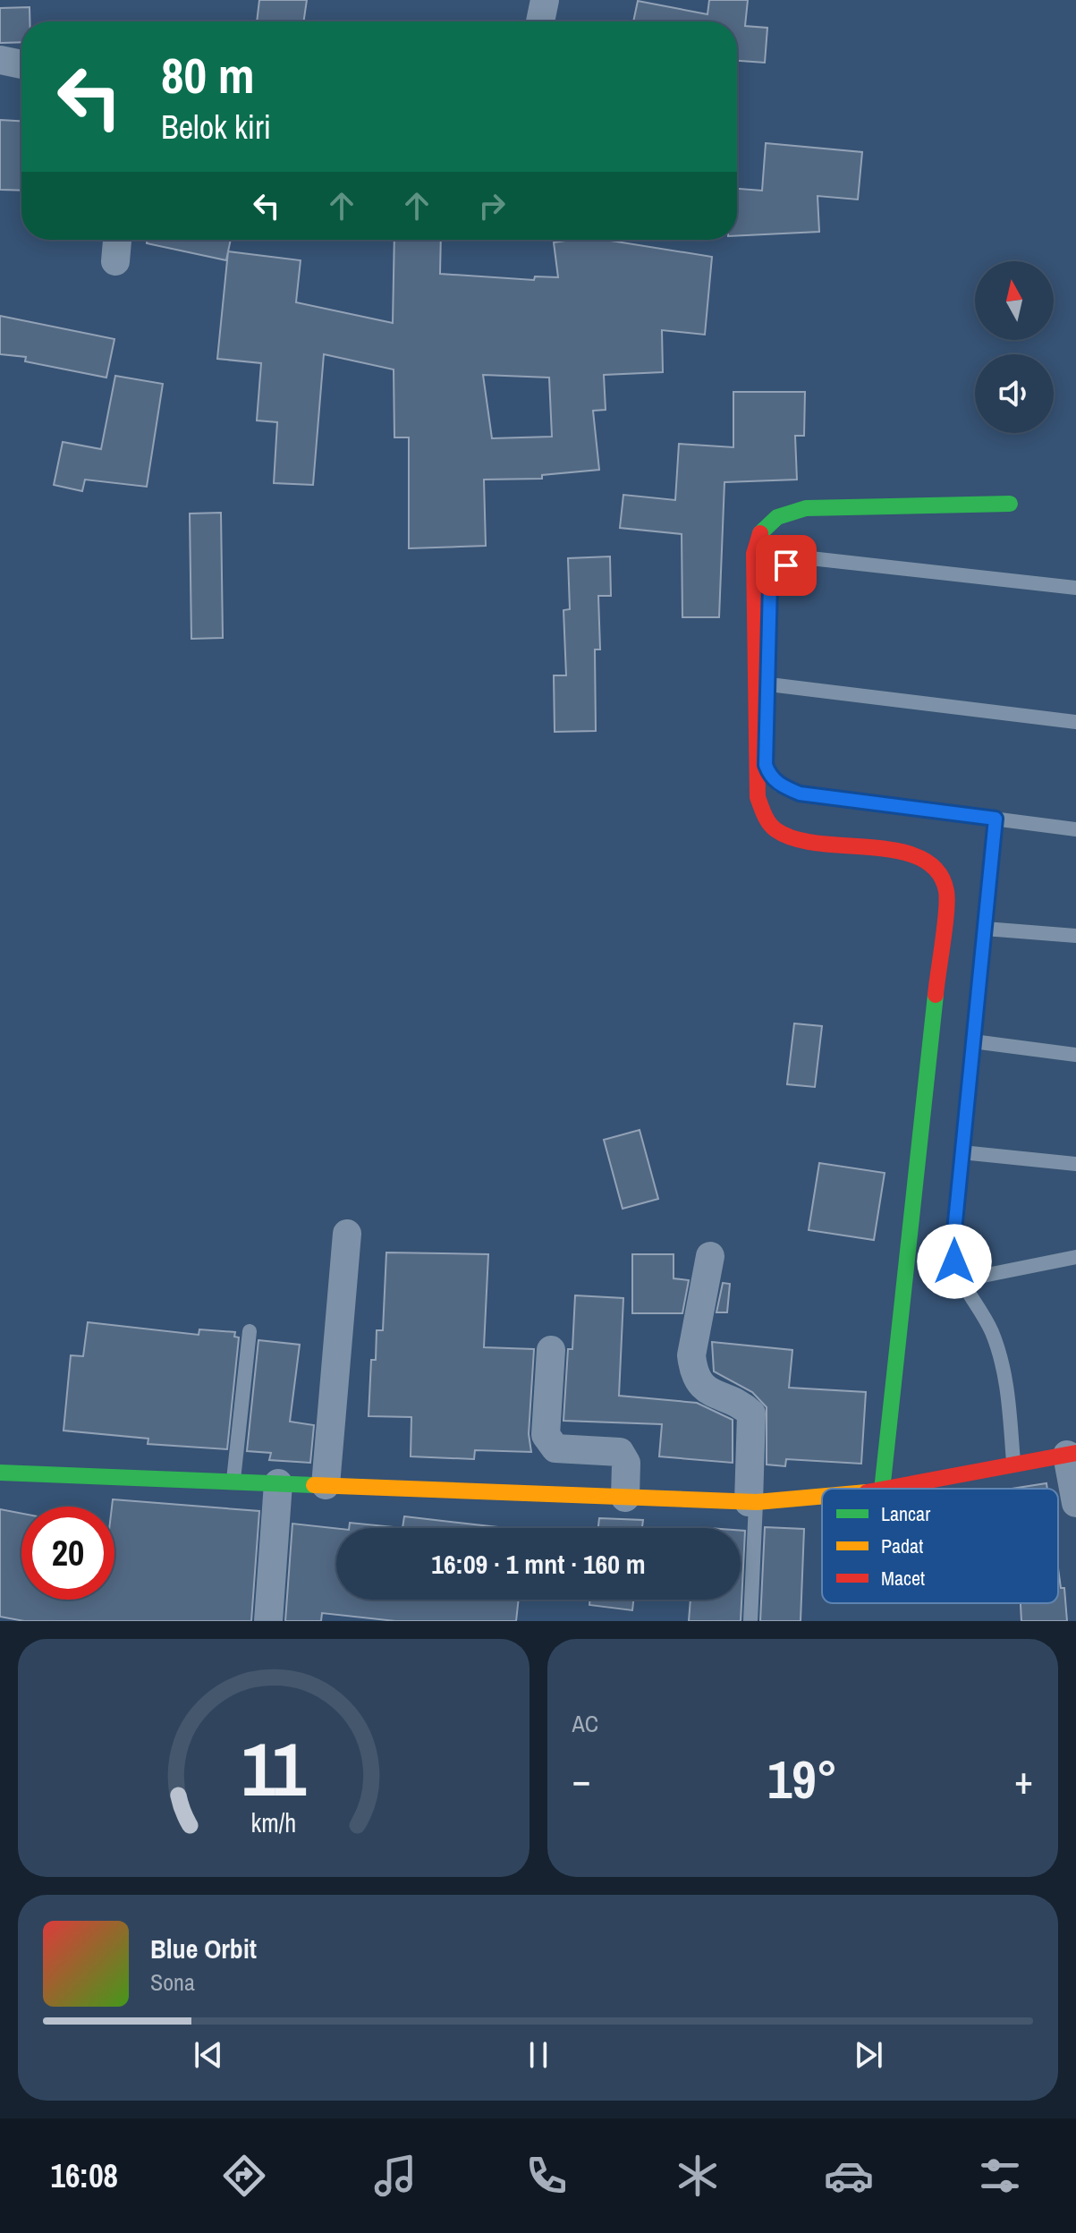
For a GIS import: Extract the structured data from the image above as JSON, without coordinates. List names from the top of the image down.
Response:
{
  "legend": ["Lancar", "Padat", "Macet"],
  "north": "top",
  "page": {
    "turn": ["80 m", "Belok kiri"],
    "limit": "20",
    "trip": "16:09 · 1 mnt · 160 m",
    "tile": "AC",
    "heat": ["−", "19°", "+"],
    "song": ["Blue Orbit", "Sona"],
    "tabs": "16:08",
    "gauge": ["11", "km/h"]
  }
}
